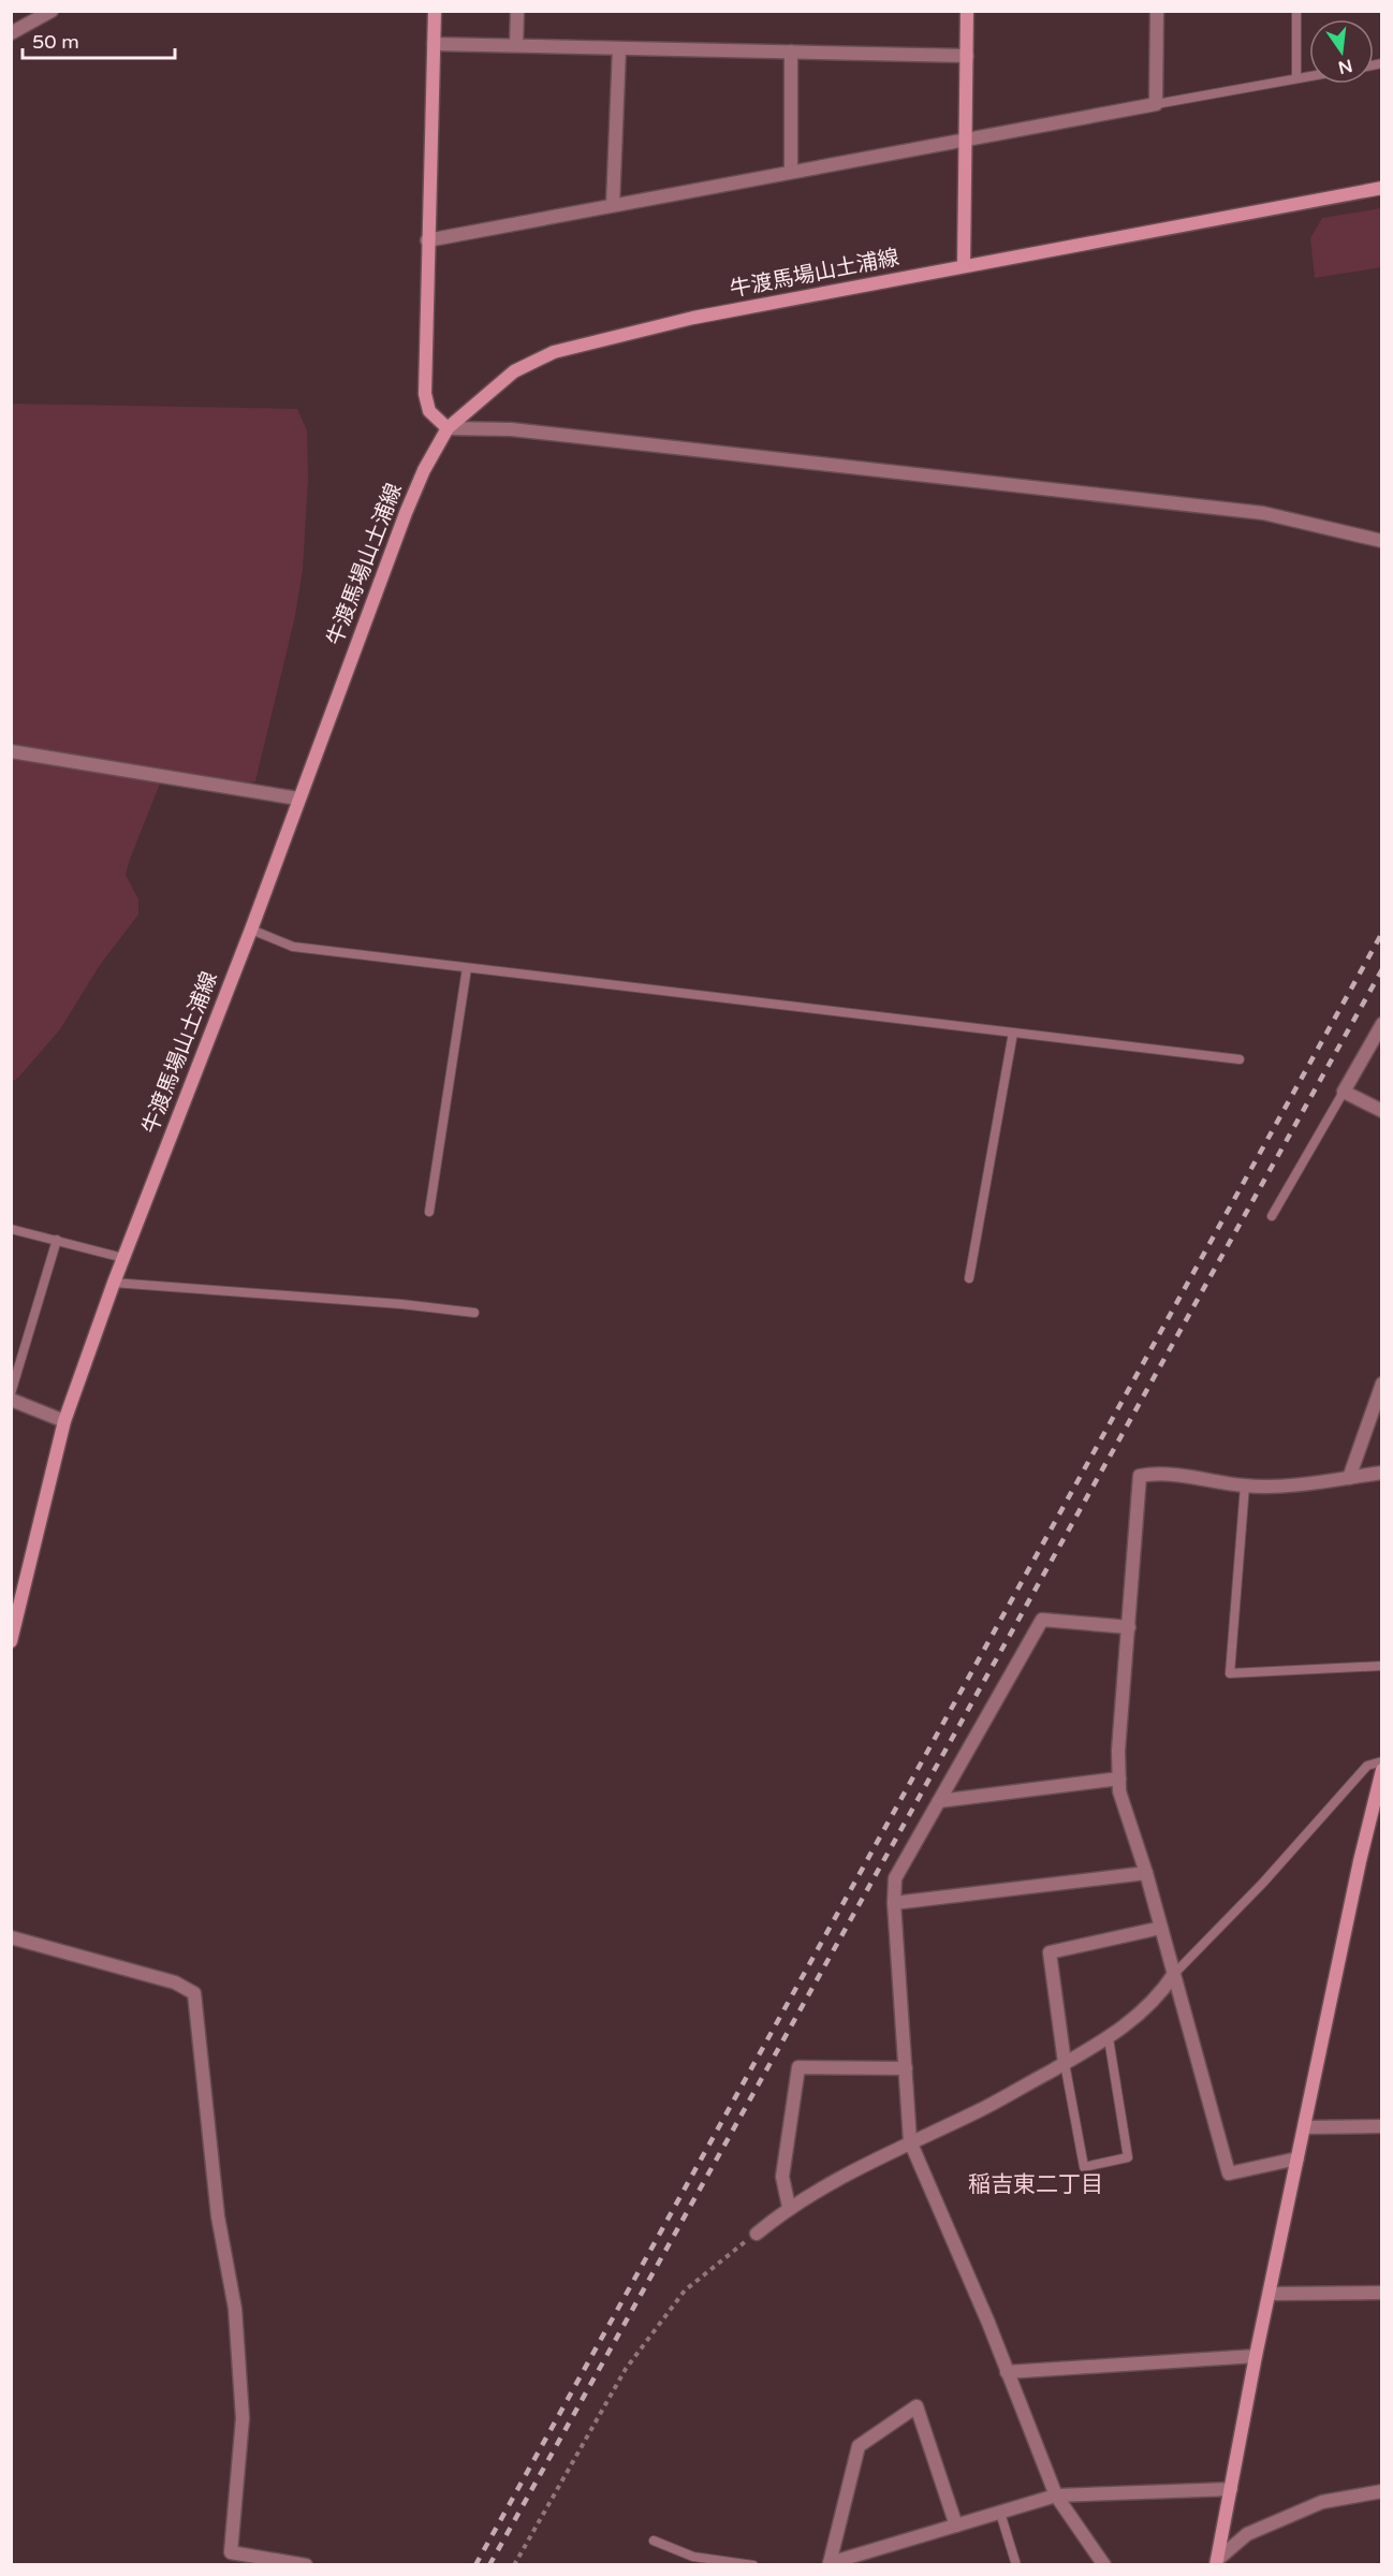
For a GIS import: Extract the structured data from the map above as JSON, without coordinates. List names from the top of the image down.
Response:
{
  "streets": {
    "main road": ["牛渡馬場山土浦線"]
  },
  "districts": ["稲吉東二丁目"],
  "scale_bar": "50 m",
  "north": "bottom"
}
